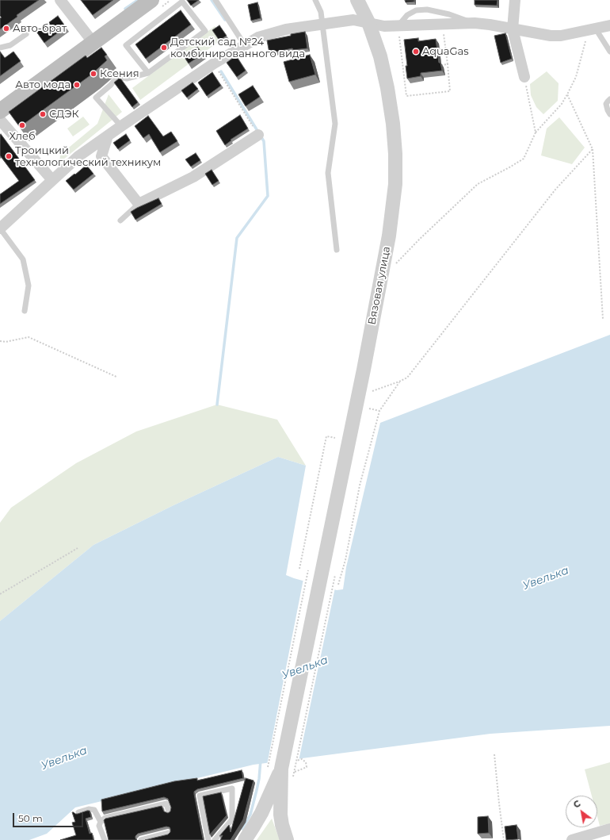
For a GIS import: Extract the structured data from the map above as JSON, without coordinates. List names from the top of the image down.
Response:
{
  "streets": {
    "street": ["Вязовая улица"]
  },
  "water": ["Увелька"],
  "places": [
    "Авто-брат",
    "Детский сад №24 комбинированного вида",
    "AquaGas",
    "Ксения",
    "Авто мода",
    "СДЭК",
    "Хлеб",
    "Троицкий технологический техникум"
  ],
  "scale_bar": "50 m",
  "north": "top left"
}
